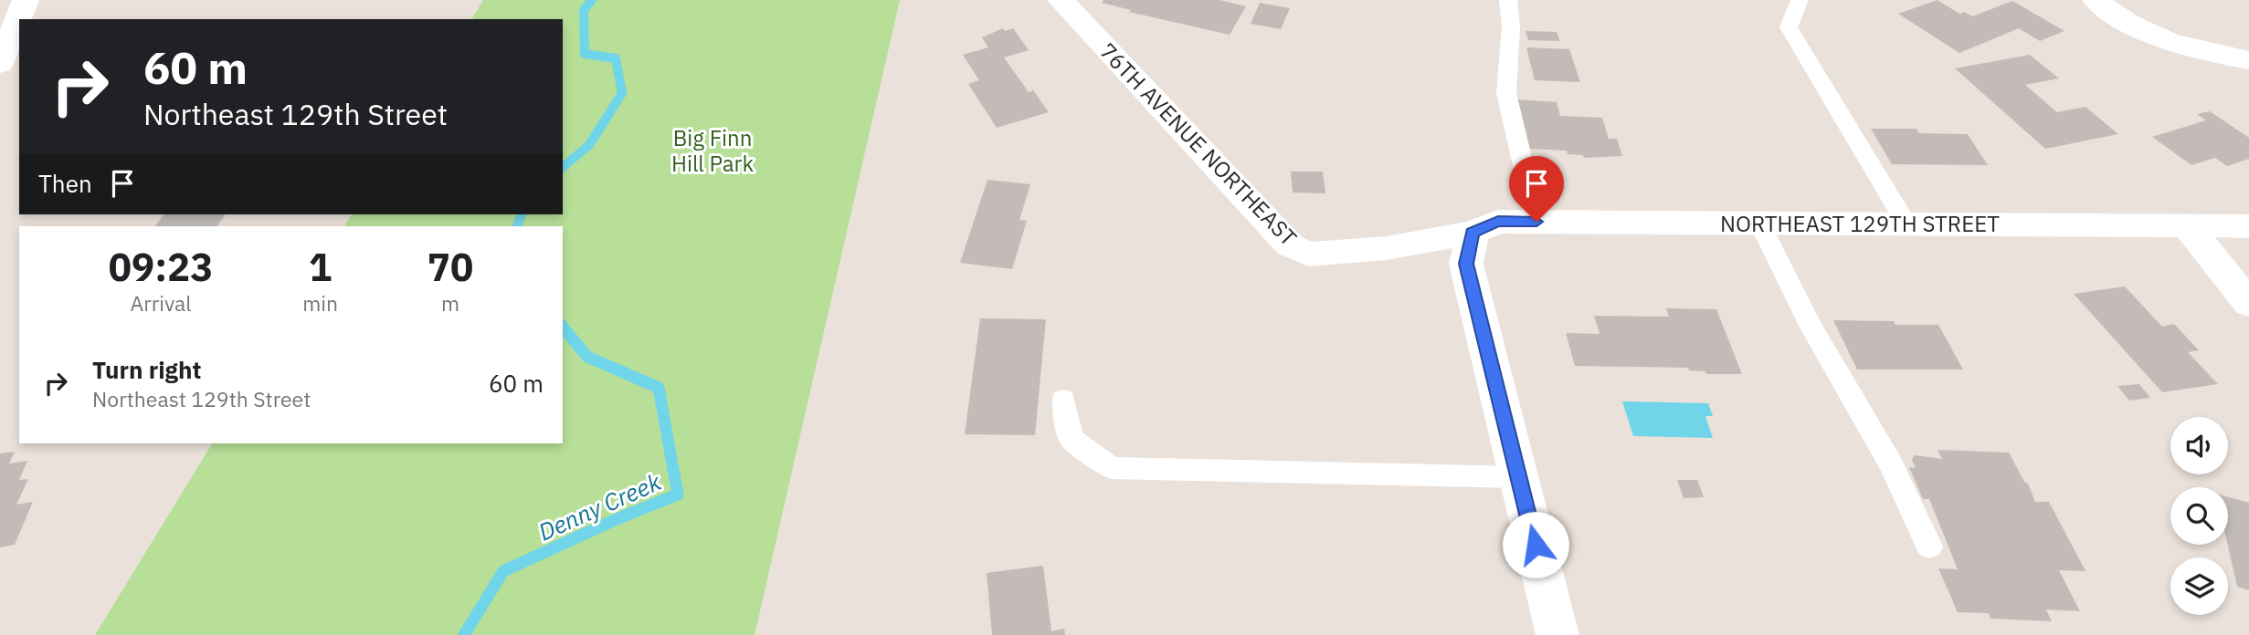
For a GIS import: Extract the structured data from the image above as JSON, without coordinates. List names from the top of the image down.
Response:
{
  "streets": {
    "street": ["76TH AVENUE NORTHEAST", "NORTHEAST 129TH STREET"]
  },
  "crossings": [
    ["76TH AVENUE NORTHEAST", "NORTHEAST 129TH STREET"]
  ],
  "water": ["Denny Creek"],
  "parks": ["Big Finn Hill Park"],
  "page": {
    "turn": ["60 m", "Northeast 129th Street"],
    "then": "Then",
    "eta": [
      "09:23",
      "Arrival",
      "1",
      "min",
      "70",
      "m"
    ],
    "list": [
      {
        "name": "Turn right",
        "note": "Northeast 129th Street",
        "value": "60 m"
      }
    ]
  }
}
